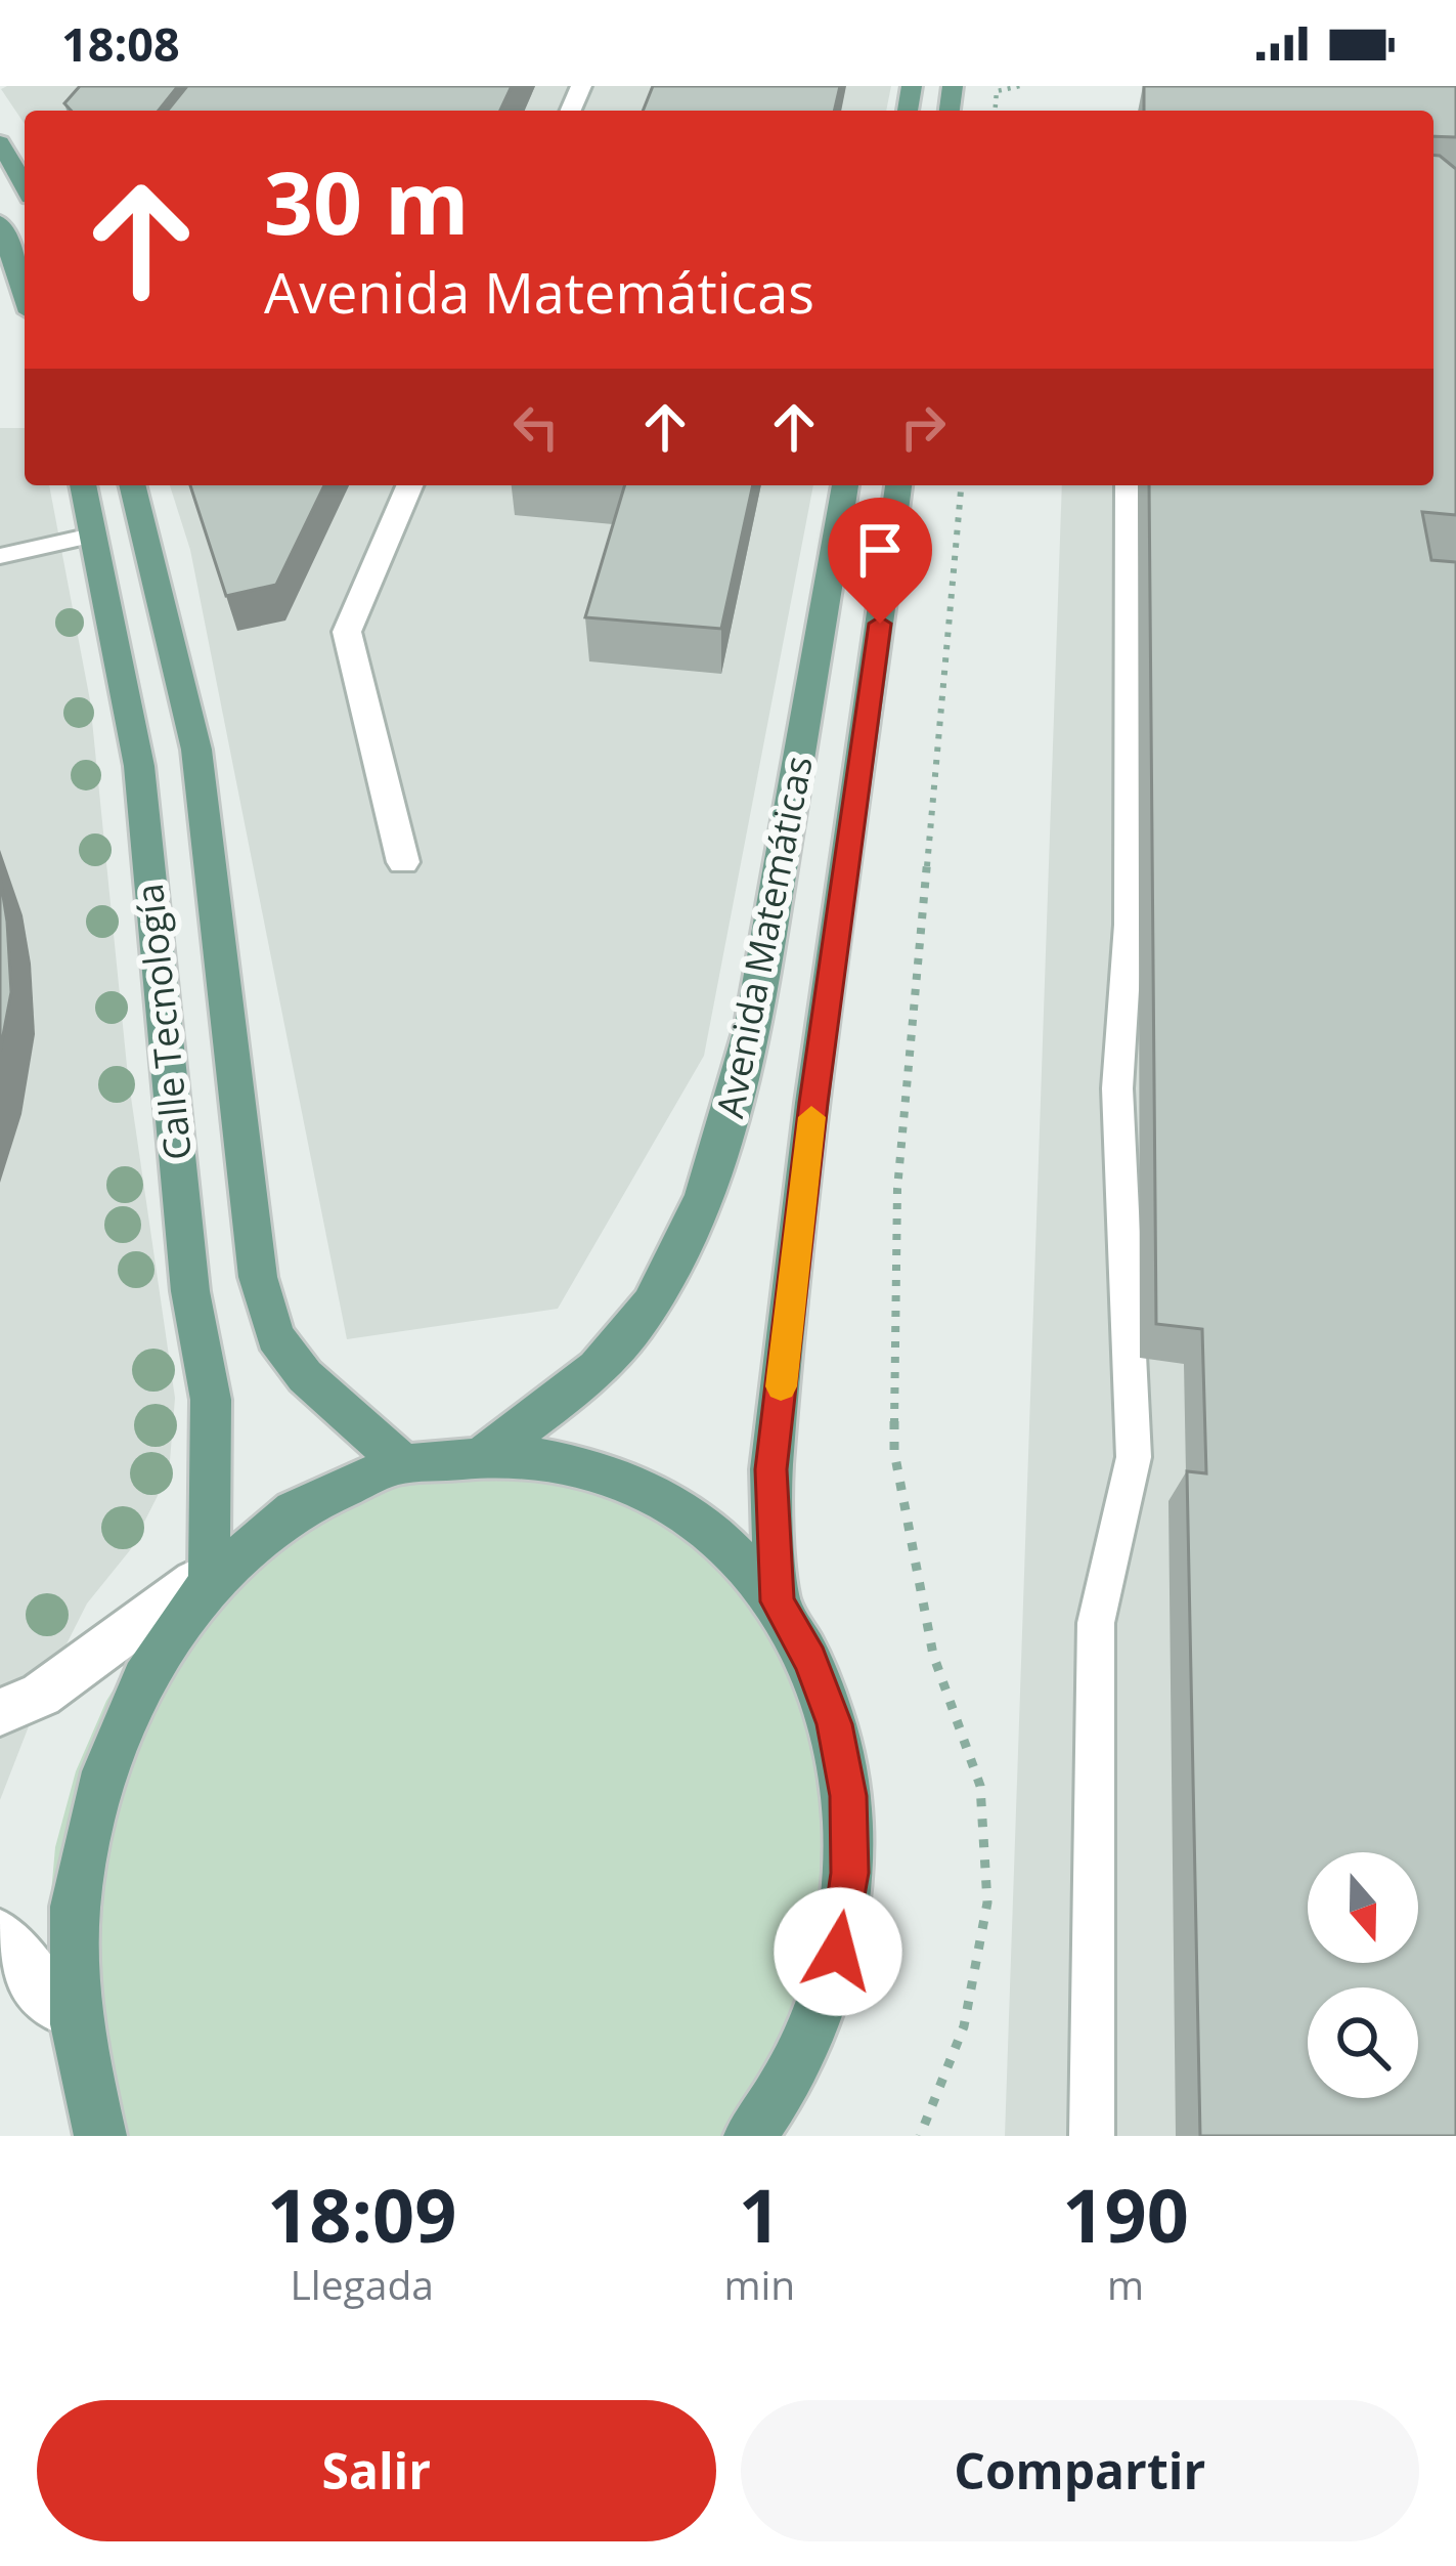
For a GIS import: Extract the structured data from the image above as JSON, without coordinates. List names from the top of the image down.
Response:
{
  "streets": {
    "main road": ["Avenida Matemáticas", "Calle Tecnología"]
  },
  "north": "bottom",
  "page": {
    "status": "18:08",
    "turn": ["30 m", "Avenida Matemáticas"],
    "eta": [
      "18:09",
      "Llegada",
      "1",
      "min",
      "190",
      "m"
    ],
    "buttons": ["Salir", "Compartir"]
  }
}
